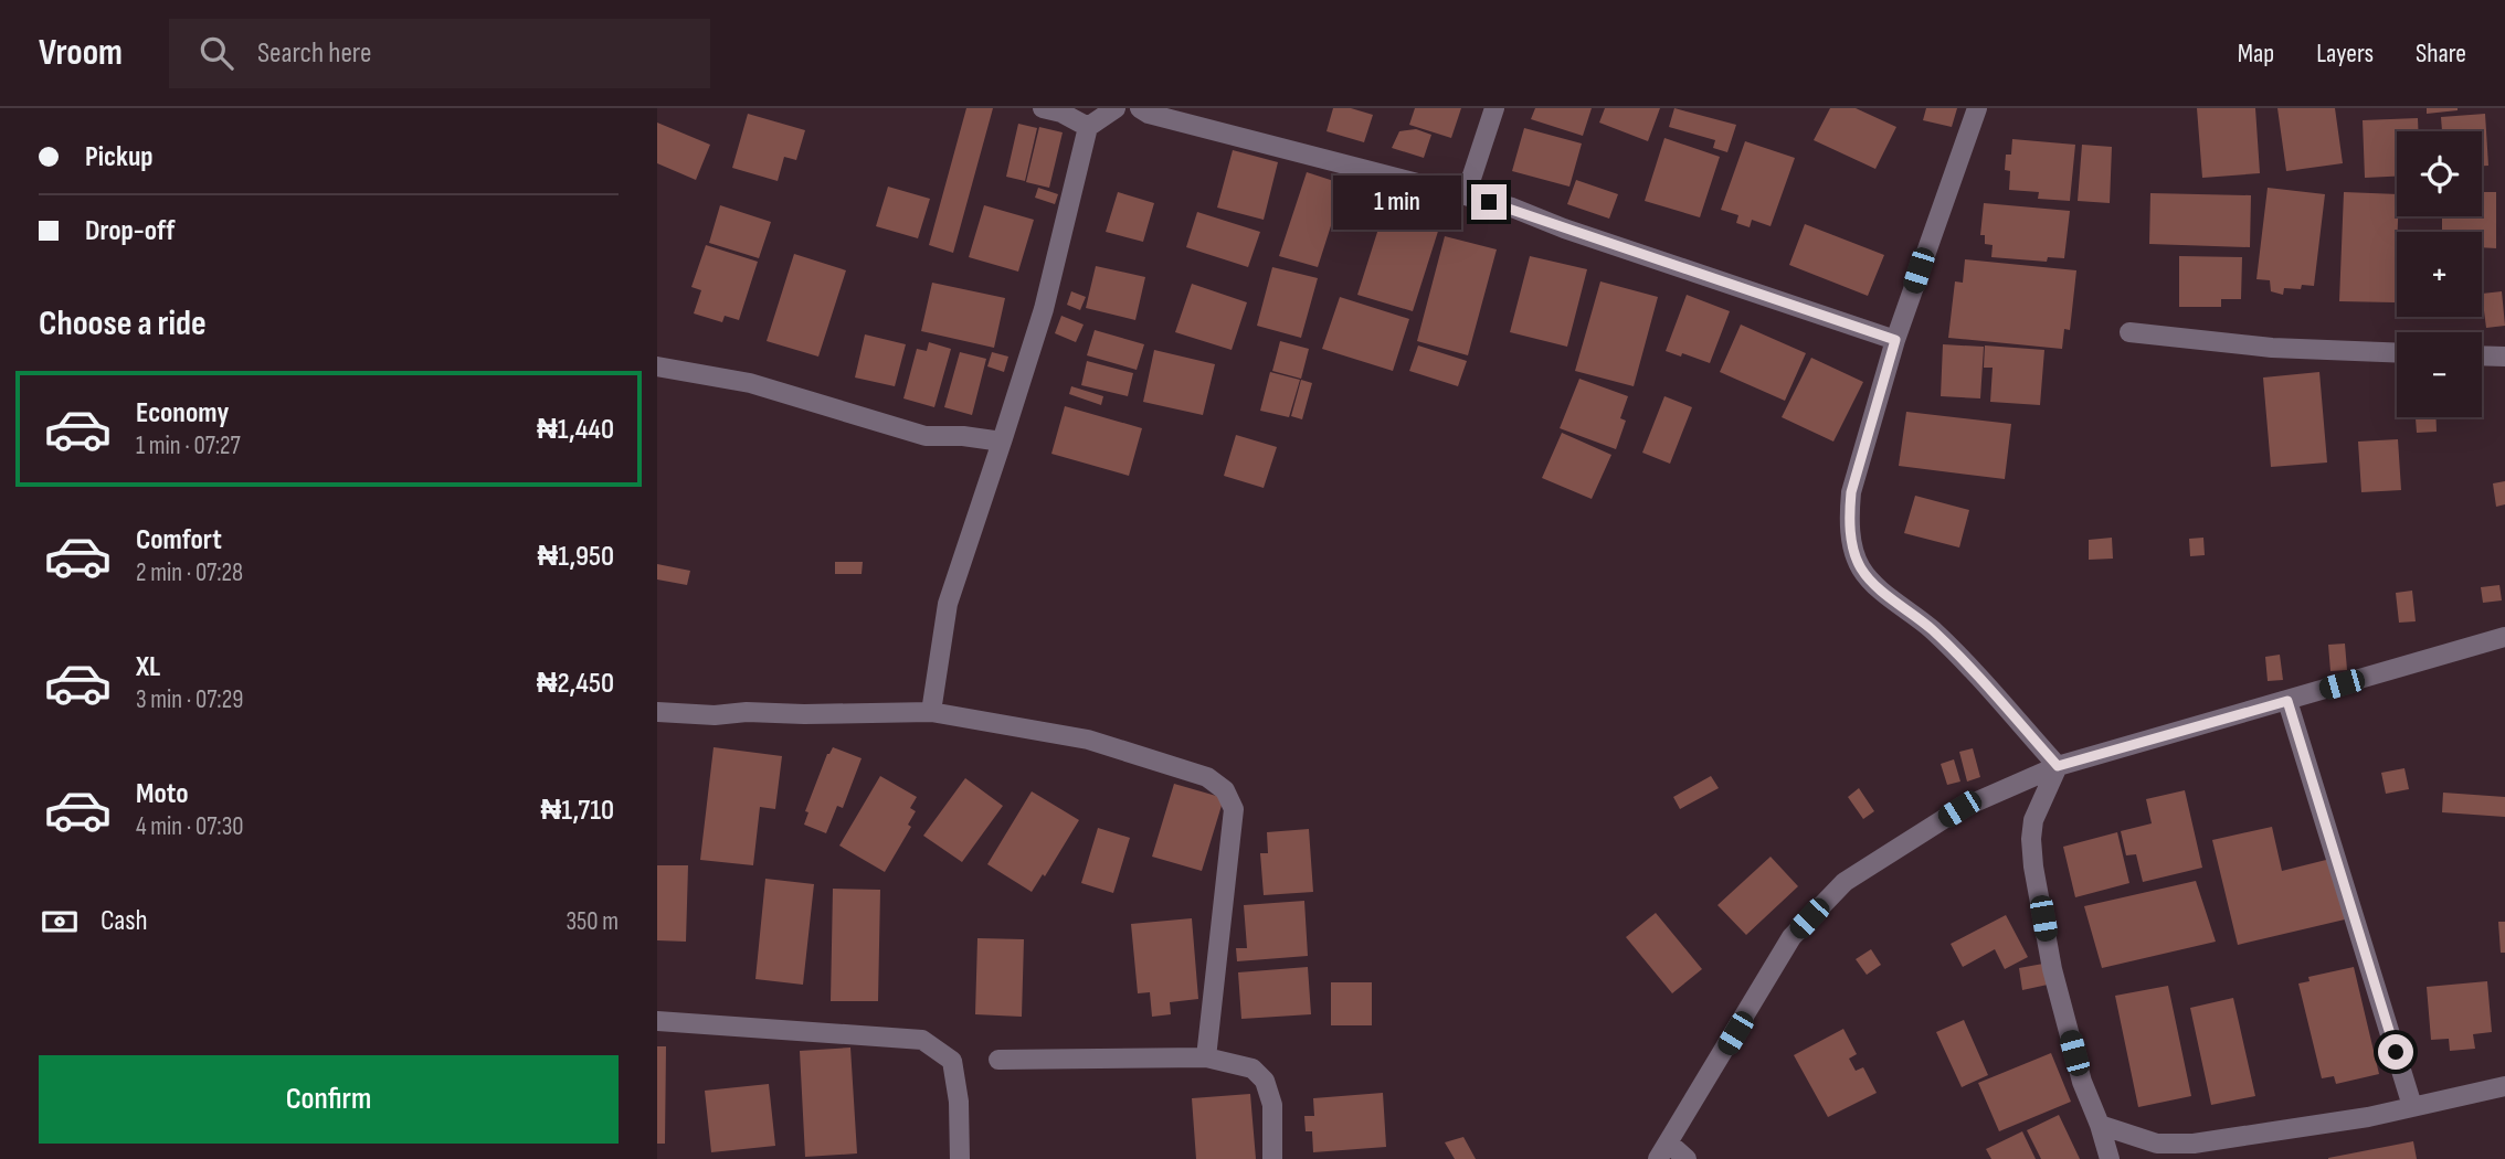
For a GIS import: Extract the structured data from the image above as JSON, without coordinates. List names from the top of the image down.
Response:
{
  "page": {
    "header": "Vroom",
    "search": "Search here",
    "nav": ["Map", "Layers", "Share"],
    "banner": ["Pickup", "Drop-off"],
    "map_buttons": ["+", "−"],
    "bubble": "1 min",
    "heading": "Choose a ride",
    "list": [
      {
        "name": "Economy",
        "note": "1 min · 07:27",
        "value": "₦1,440"
      },
      {
        "name": "Comfort",
        "note": "2 min · 07:28",
        "value": "₦1,950"
      },
      {
        "name": "XL",
        "note": "3 min · 07:29",
        "value": "₦2,450"
      },
      {
        "name": "Moto",
        "note": "4 min · 07:30",
        "value": "₦1,710"
      }
    ],
    "pay": ["Cash", "350 m"],
    "buttons": "Confirm"
  }
}
